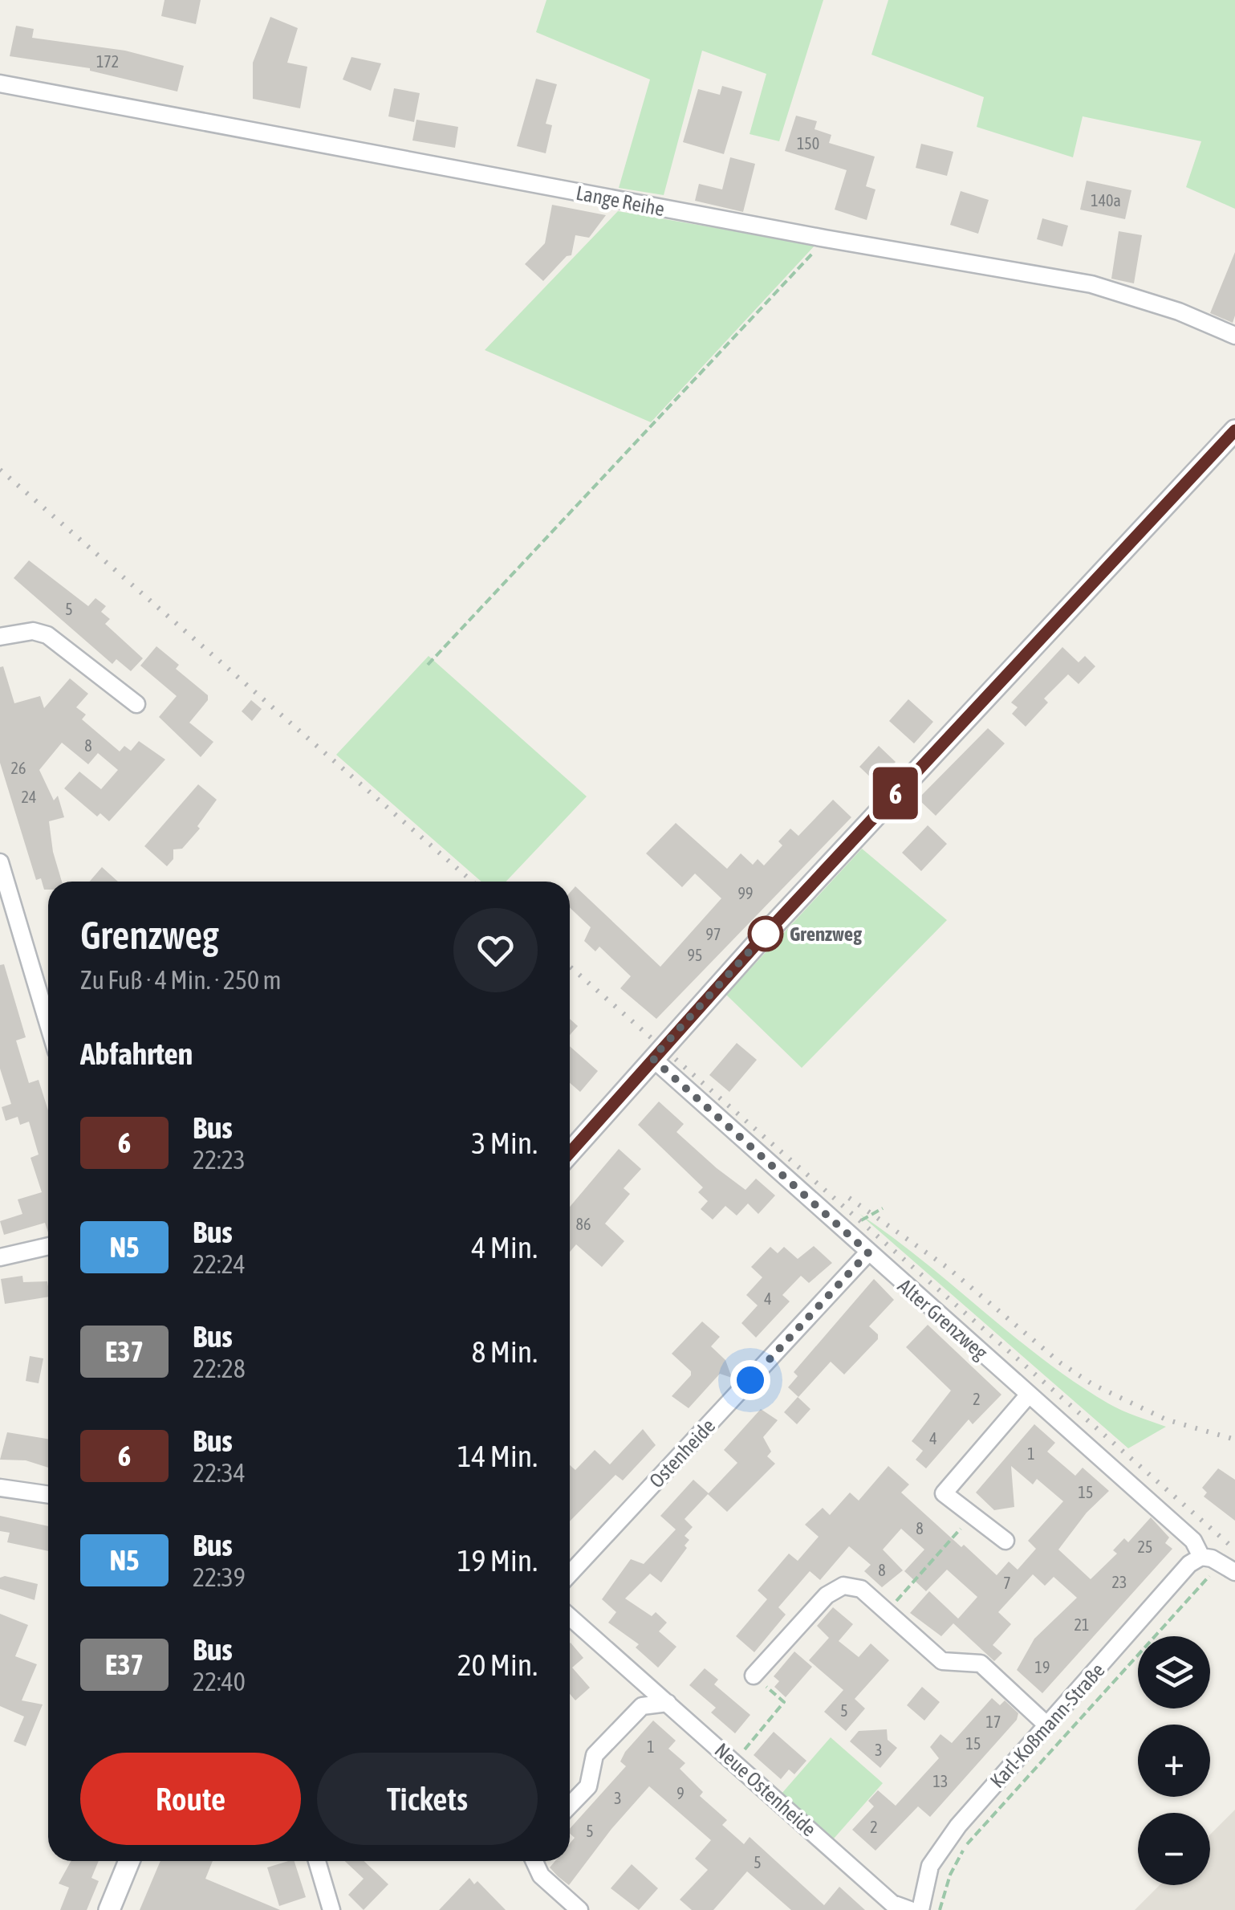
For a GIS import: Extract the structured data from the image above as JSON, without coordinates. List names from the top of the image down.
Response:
{
  "streets": {
    "street": [
      "Lange Reihe",
      "Alter Grenzweg",
      "Ostenheide",
      "Karl-Koßmann-Straße",
      "Neue Ostenheide"
    ]
  },
  "crossings": [
    ["Alter Grenzweg", "Ostenheide"],
    ["Alter Grenzweg", "Karl-Koßmann-Straße"]
  ],
  "places": ["Grenzweg"],
  "lines": ["bus line 6"],
  "house_numbers": [
    "172",
    "150",
    "140a",
    "5",
    "8",
    "26",
    "24",
    "99",
    "97",
    "95",
    "86",
    "4",
    "2",
    "4",
    "1",
    "15",
    "8",
    "25",
    "8",
    "23",
    "7",
    "21",
    "19",
    "5",
    "17",
    "15",
    "1",
    "3",
    "13",
    "9",
    "3",
    "2",
    "5",
    "5"
  ],
  "page": {
    "on_map": "6",
    "heading": [
      ["Grenzweg", "Zu Fuß · 4 Min. · 250 m"],
      "Abfahrten"
    ],
    "list": [
      {
        "mark": "6",
        "name": "Bus",
        "note": "22:23",
        "value": "3 Min."
      },
      {
        "mark": "N5",
        "name": "Bus",
        "note": "22:24",
        "value": "4 Min."
      },
      {
        "mark": "E37",
        "name": "Bus",
        "note": "22:28",
        "value": "8 Min."
      },
      {
        "mark": "6",
        "name": "Bus",
        "note": "22:34",
        "value": "14 Min."
      },
      {
        "mark": "N5",
        "name": "Bus",
        "note": "22:39",
        "value": "19 Min."
      },
      {
        "mark": "E37",
        "name": "Bus",
        "note": "22:40",
        "value": "20 Min."
      }
    ],
    "map_buttons": ["+", "−"],
    "buttons": ["Route", "Tickets"]
  }
}
